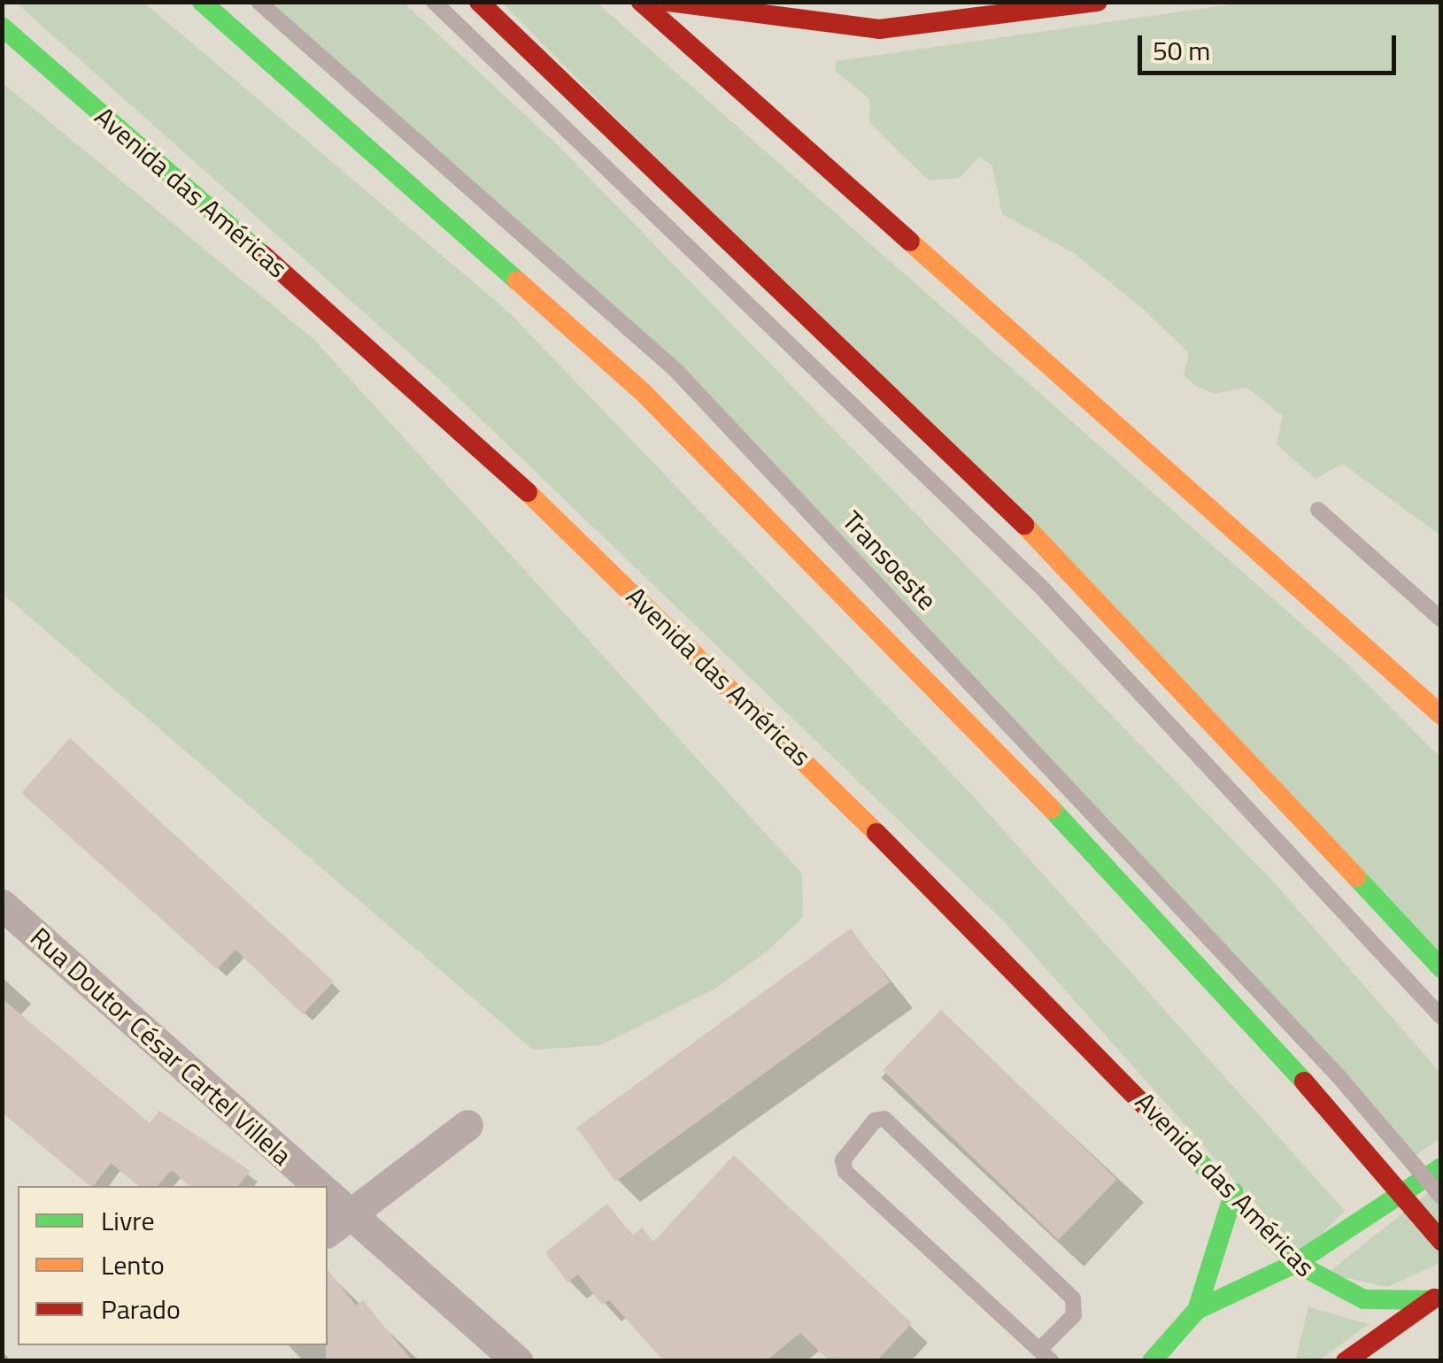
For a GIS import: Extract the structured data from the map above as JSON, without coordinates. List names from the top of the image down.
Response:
{
  "streets": {
    "main road": ["Avenida das Américas"],
    "street": ["Rua Doutor César Cartel Villela"],
    "lane": ["Transoeste"]
  },
  "legend": ["Livre", "Lento", "Parado"],
  "scale_bar": "50 m"
}
